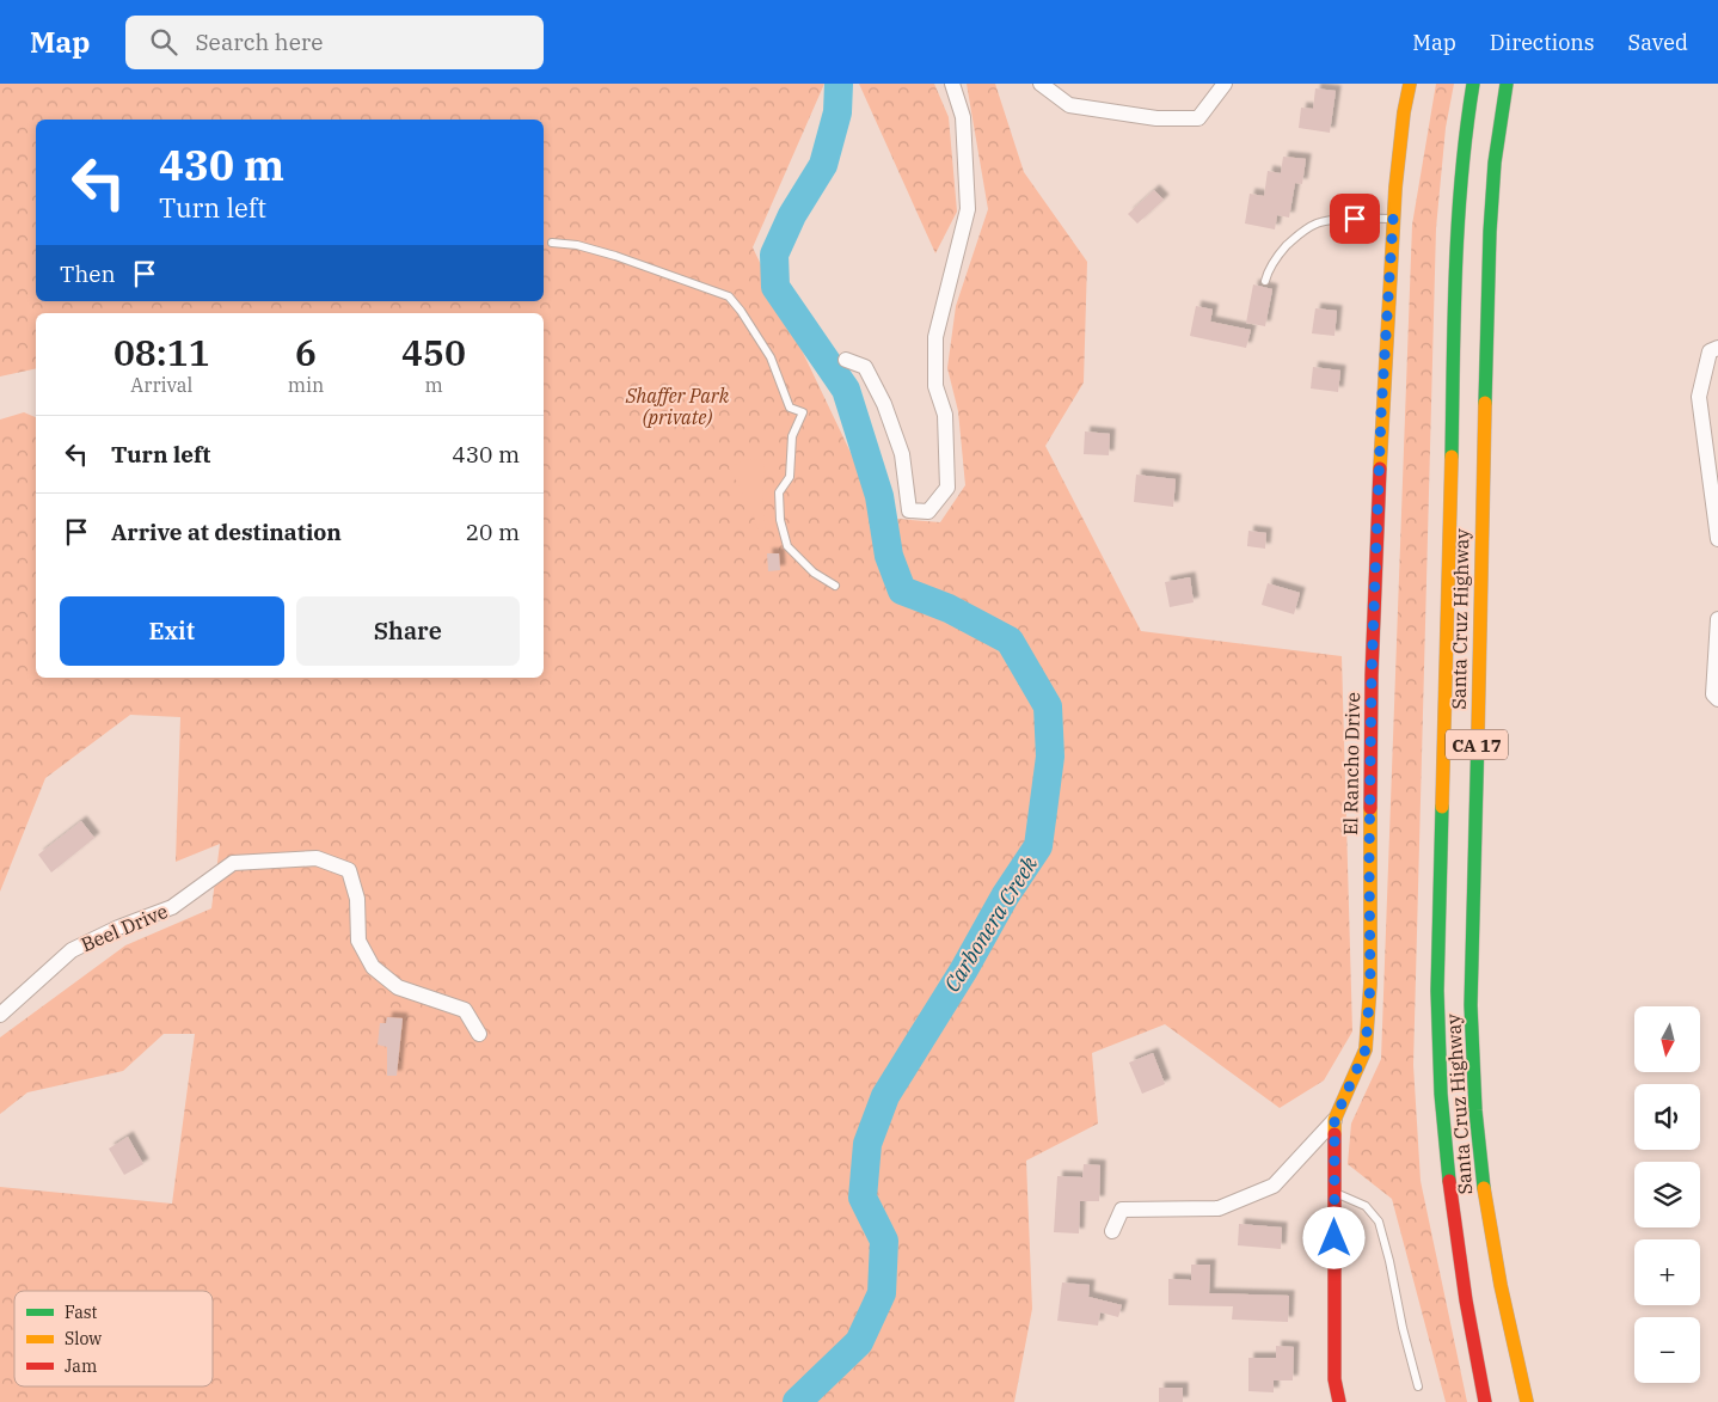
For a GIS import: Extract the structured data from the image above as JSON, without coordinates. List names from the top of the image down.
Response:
{
  "streets": {
    "main road": ["Santa Cruz Highway", "CA 17", "El Rancho Drive"],
    "street": ["Beel Drive"]
  },
  "water": ["Carbonera Creek"],
  "parks": ["Shaffer Park (private)"],
  "legend": ["Fast", "Slow", "Jam"],
  "north": "bottom",
  "page": {
    "header": "Map",
    "search": "Search here",
    "nav": ["Map", "Directions", "Saved"],
    "turn": ["430 m", "Turn left"],
    "then": "Then",
    "eta": [
      "08:11",
      "Arrival",
      "6",
      "min",
      "450",
      "m"
    ],
    "list": [
      {
        "name": "Turn left",
        "value": "430 m"
      },
      {
        "name": "Arrive at destination",
        "value": "20 m"
      }
    ],
    "buttons": ["Exit", "Share"],
    "map_buttons": ["+", "−"]
  }
}
